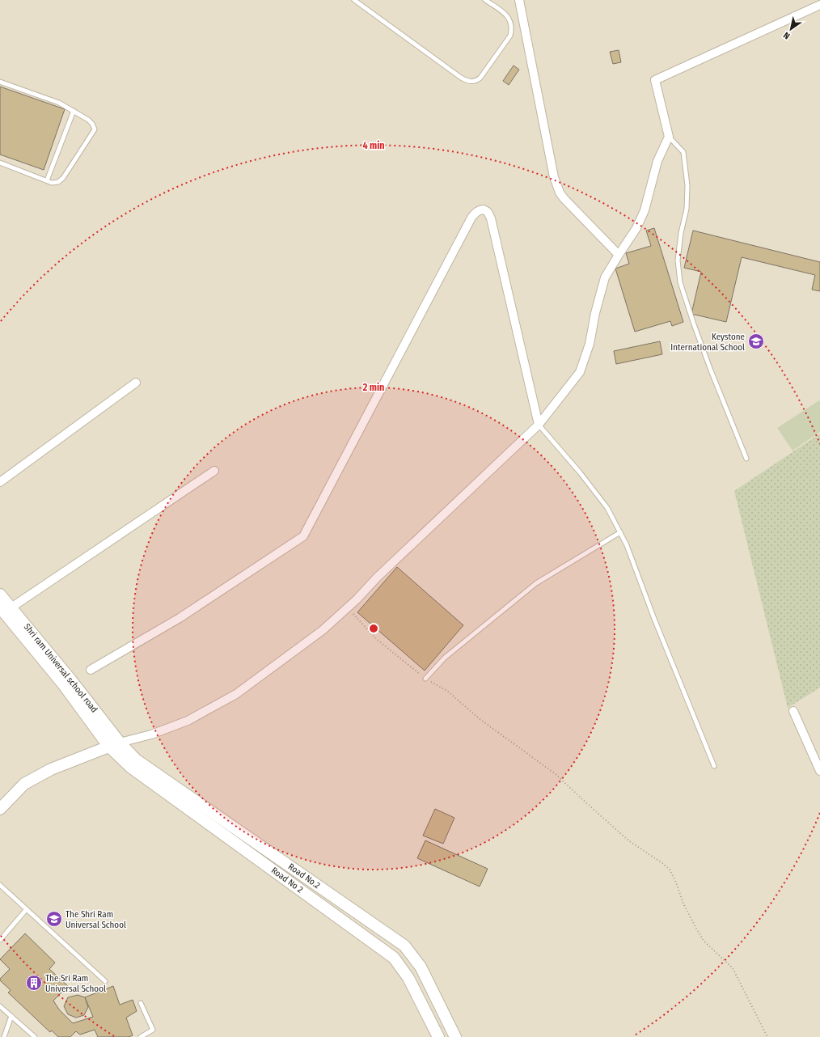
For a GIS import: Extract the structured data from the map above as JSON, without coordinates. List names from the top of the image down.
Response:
{
  "streets": {
    "street": ["Shri ram Universal school road", "Road No.2", "Road No 2"]
  },
  "crossings": [
    ["Shri ram Universal school road", "Road No.2"],
    ["Shri ram Universal school road", "Road No 2"]
  ],
  "places": {
    "school or university": ["Keystone International School", "The Shri Ram Universal School"],
    "building": ["The Sri Ram Universal School"]
  },
  "north": "bottom left",
  "rings": ["4 min", "2 min"]
}
